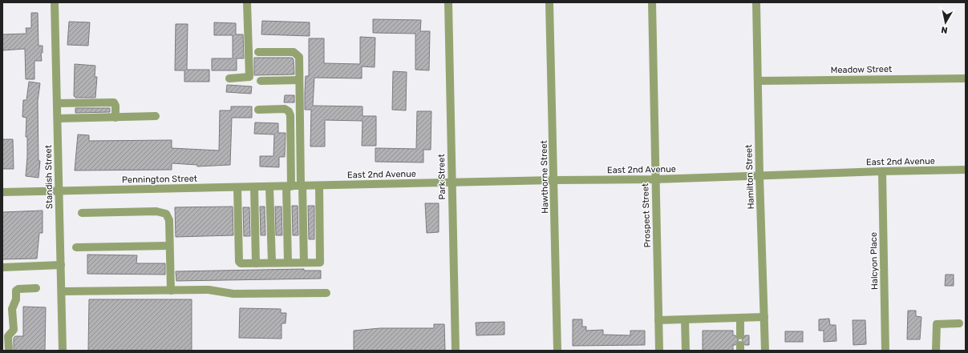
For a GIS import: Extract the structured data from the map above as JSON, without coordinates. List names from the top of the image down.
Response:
{
  "streets": {
    "street": [
      "Meadow Street",
      "East 2nd Avenue",
      "Standish Street",
      "Park Street",
      "Hawthorne Street",
      "Hamilton Street",
      "Pennington Street",
      "Prospect Street",
      "Halcyon Place"
    ]
  },
  "crossings": [
    ["Meadow Street", "Hamilton Street"],
    ["East 2nd Avenue", "Park Street"],
    ["East 2nd Avenue", "Hawthorne Street"],
    ["East 2nd Avenue", "Hamilton Street"],
    ["East 2nd Avenue", "Pennington Street"],
    ["East 2nd Avenue", "Prospect Street"],
    ["East 2nd Avenue", "Halcyon Place"],
    ["Standish Street", "Pennington Street"]
  ],
  "north": "bottom"
}
